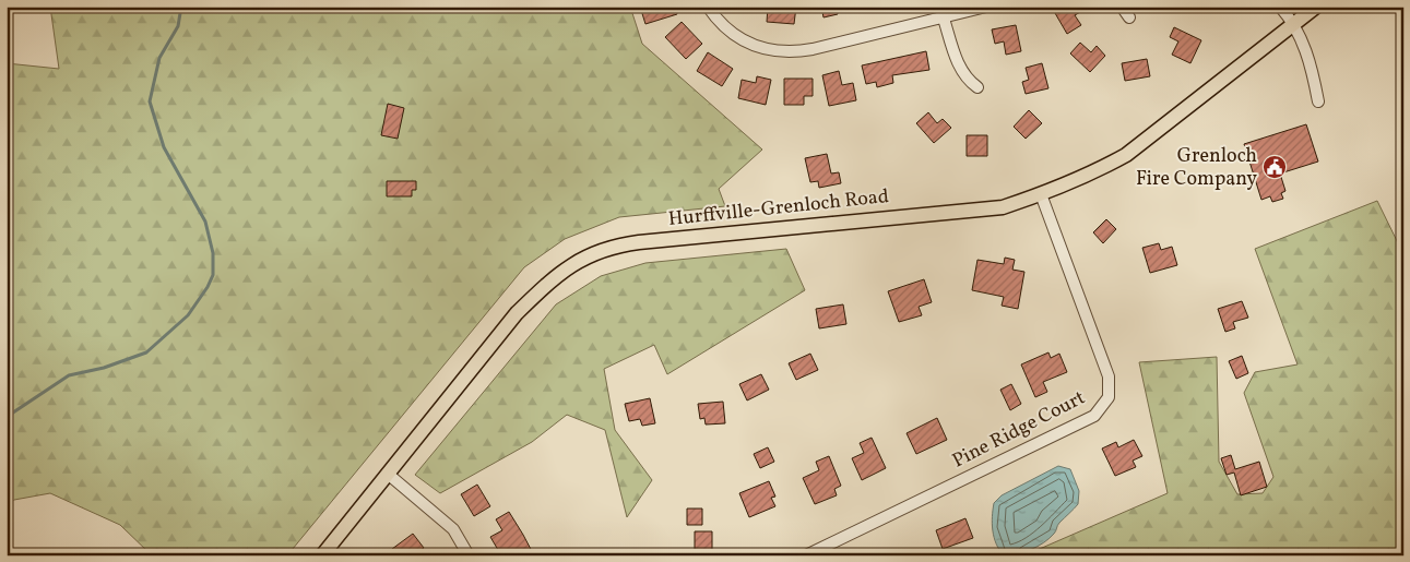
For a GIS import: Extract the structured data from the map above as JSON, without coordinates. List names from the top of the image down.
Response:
{
  "streets": {
    "main road": ["Hurffville-Grenloch Road"],
    "street": ["Pine Ridge Court"]
  },
  "crossings": [
    ["Hurffville-Grenloch Road", "Pine Ridge Court"]
  ],
  "places": {
    "public building": ["Grenloch Fire Company"]
  }
}
